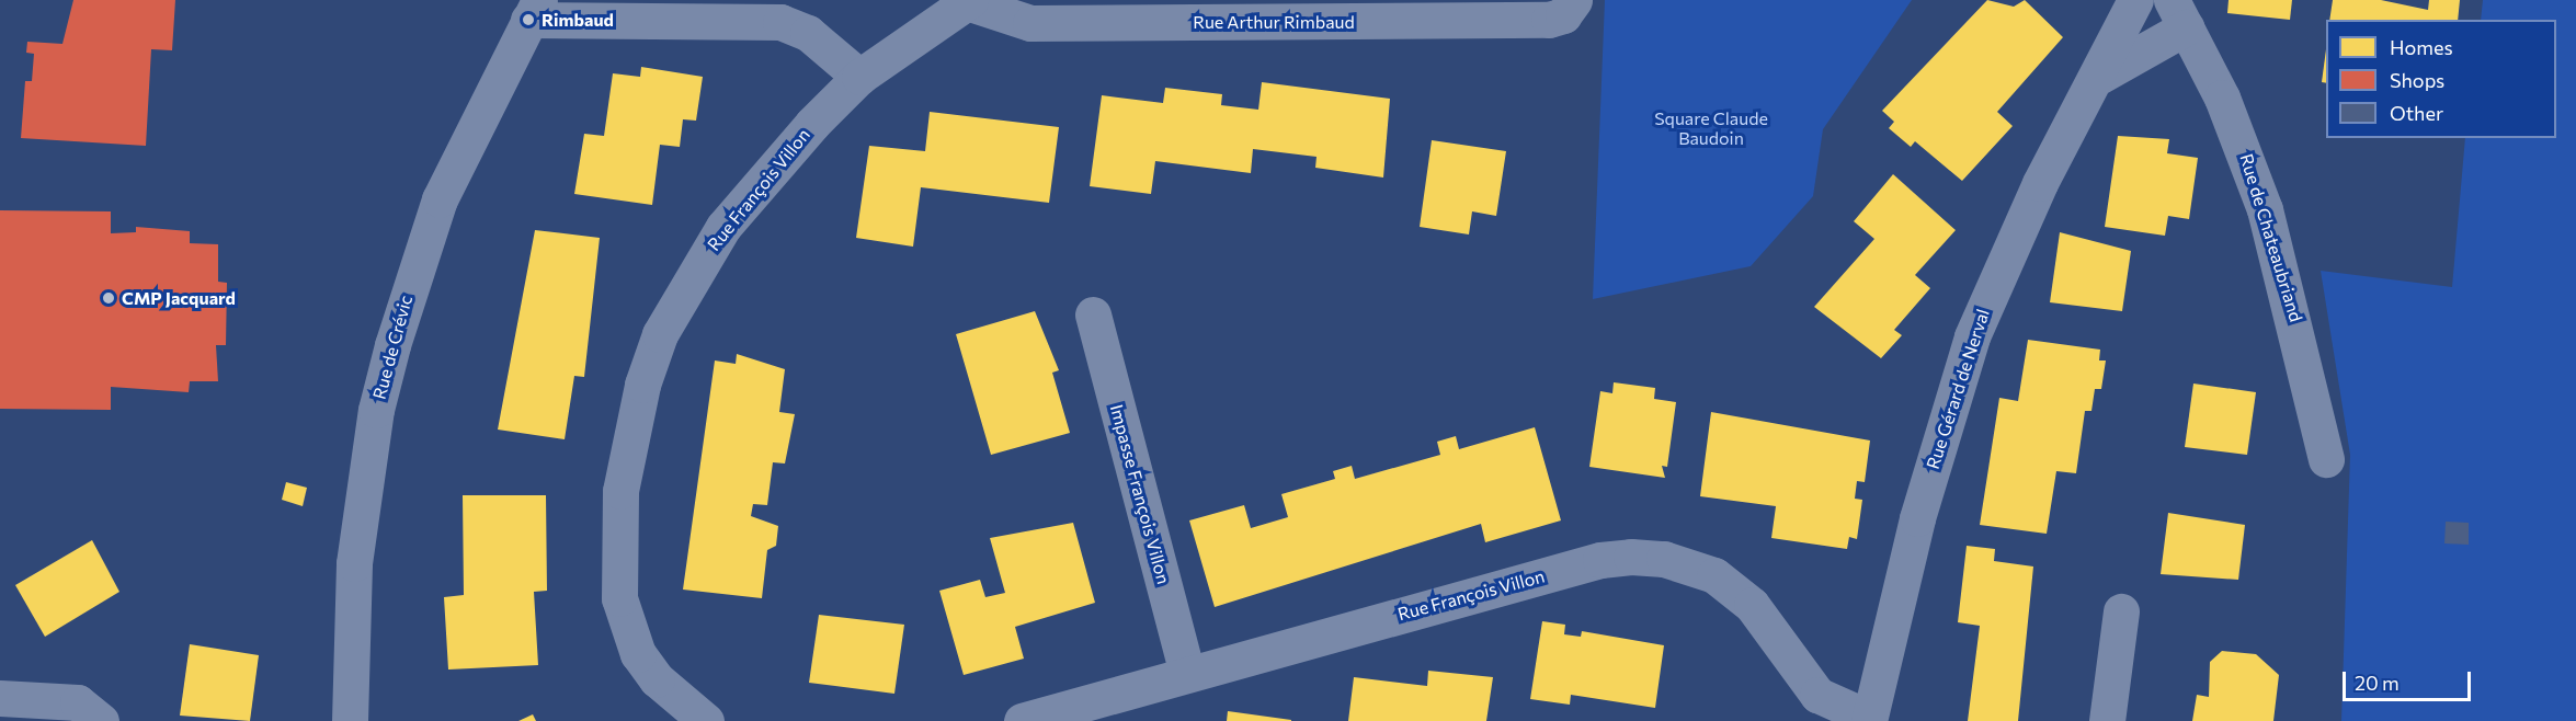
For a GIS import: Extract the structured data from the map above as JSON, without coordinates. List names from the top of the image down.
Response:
{
  "streets": {
    "street": [
      "Rue Arthur Rimbaud",
      "Rue François Villon",
      "Rue de Chateaubriand",
      "Rue de Crévic",
      "Rue Gérard de Nerval",
      "Impasse François Villon"
    ]
  },
  "crossings": [
    ["Rue Arthur Rimbaud", "Rue François Villon"],
    ["Rue François Villon", "Rue Gérard de Nerval"],
    ["Rue François Villon", "Impasse François Villon"]
  ],
  "parks": ["Square Claude Baudoin"],
  "places": ["Rimbaud", "CMP Jacquard"],
  "legend": ["Homes", "Shops", "Other"],
  "scale_bar": "20 m"
}
